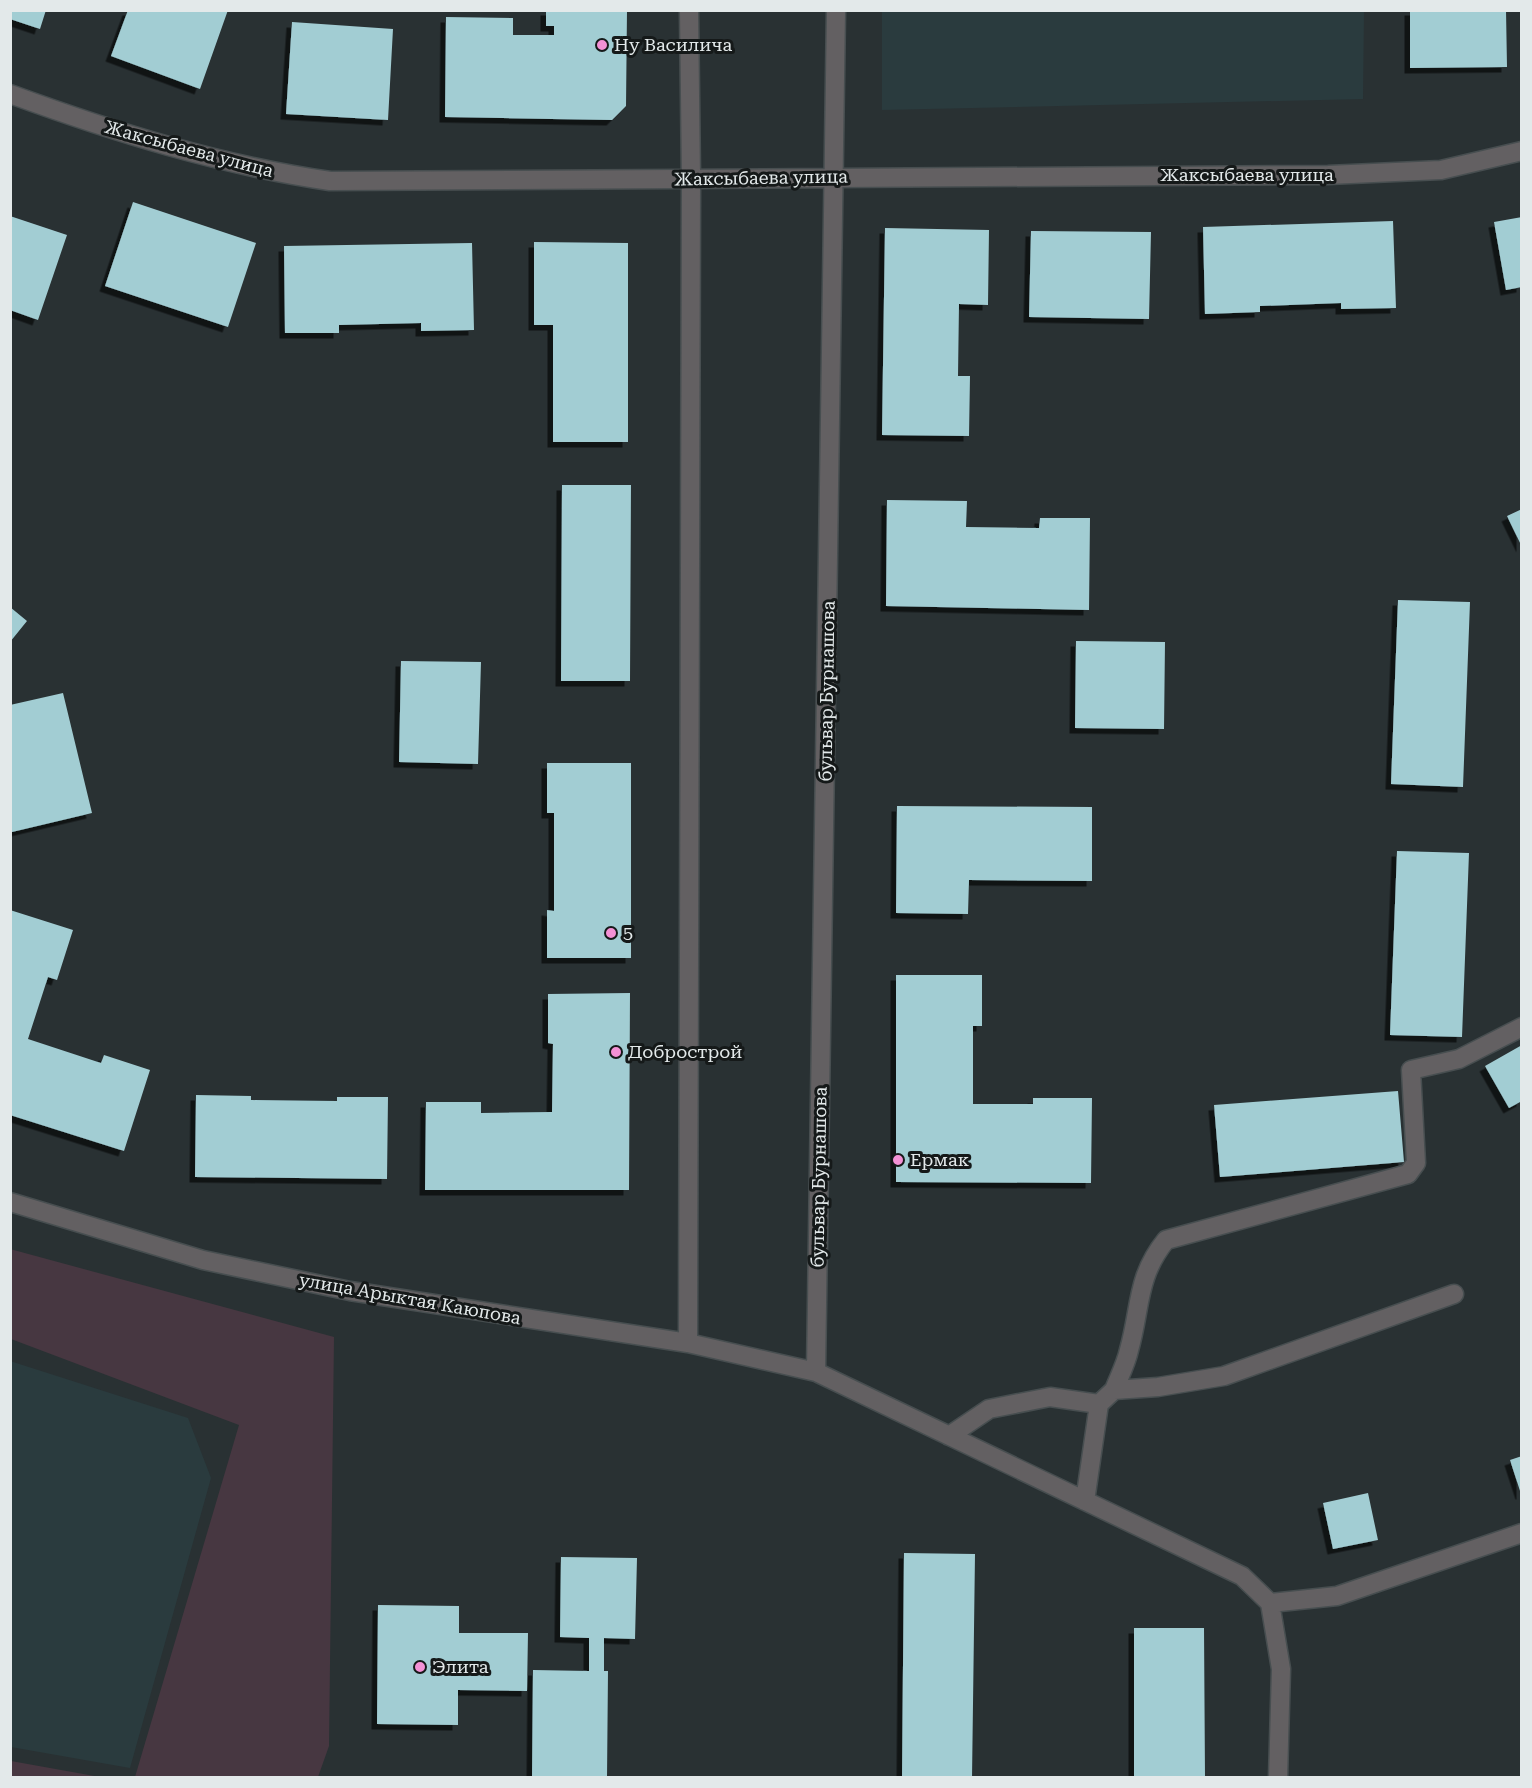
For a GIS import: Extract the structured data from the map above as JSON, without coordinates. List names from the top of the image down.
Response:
{
  "streets": {
    "street": ["Жаксыбаева улица", "бульвар Бурнашова", "улица Арыктая Каюпова"]
  },
  "crossings": [
    ["Жаксыбаева улица", "бульвар Бурнашова"],
    ["бульвар Бурнашова", "улица Арыктая Каюпова"]
  ],
  "places": [
    "Ну Василича",
    "5",
    "Добрострой",
    "Ермак",
    "Элита"
  ]
}
